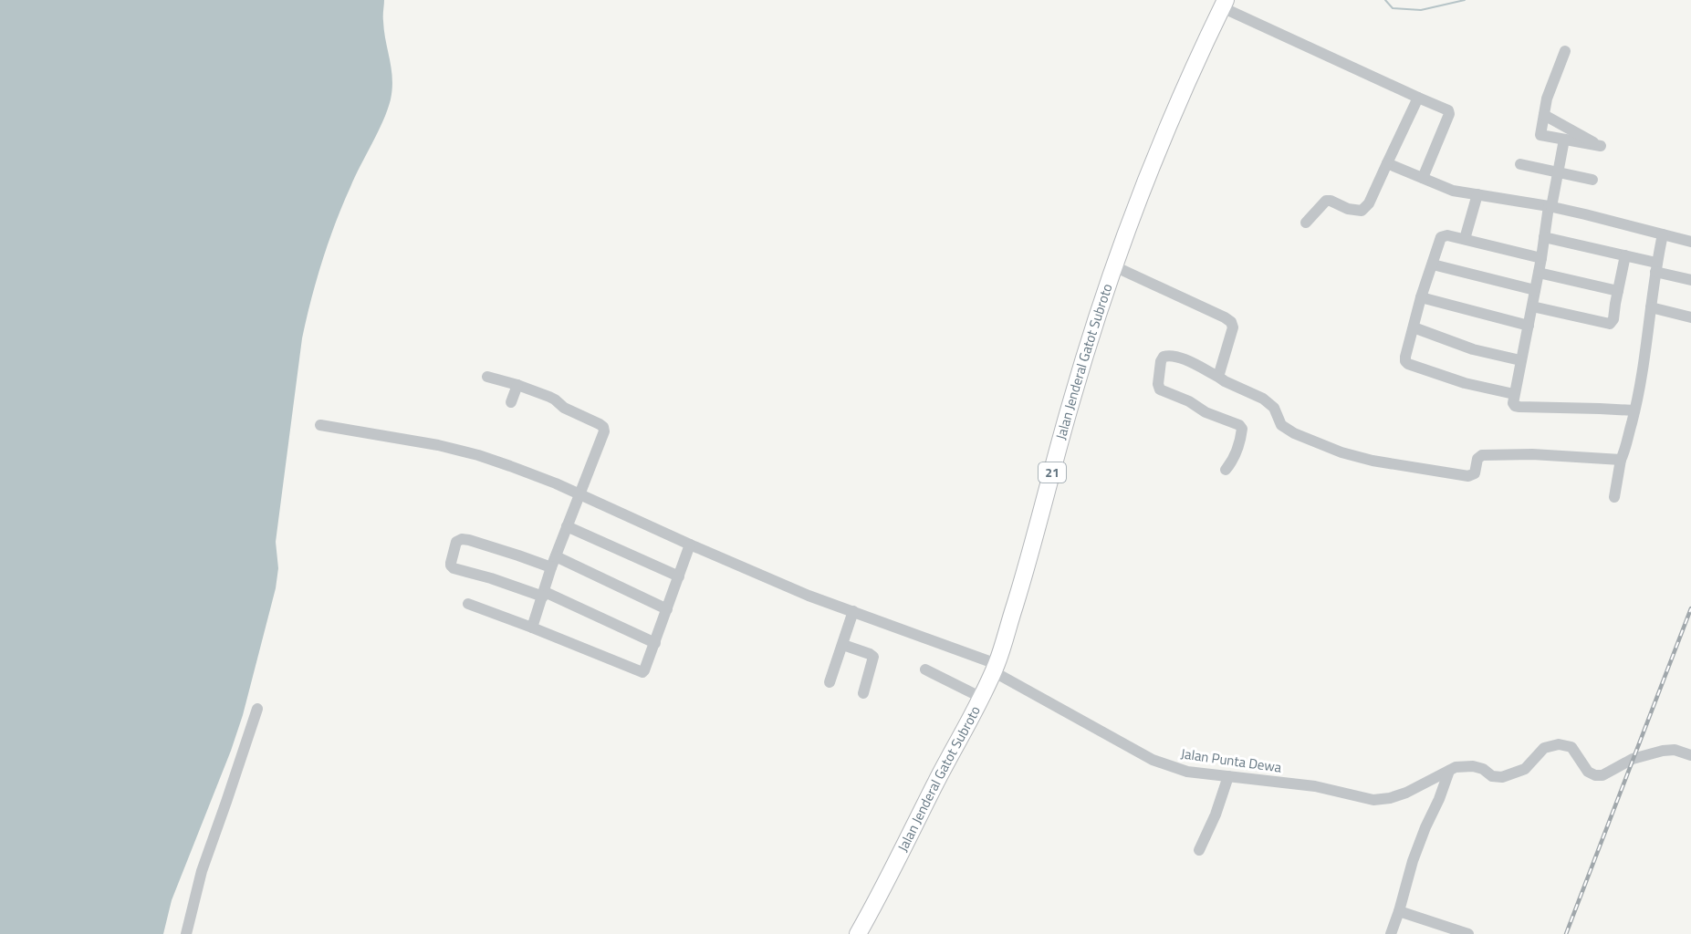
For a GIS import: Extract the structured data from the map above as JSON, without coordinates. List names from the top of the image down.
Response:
{
  "streets": {
    "highway": ["Jalan Jenderal Gatot Subroto", "21"],
    "street": ["Jalan Punta Dewa"]
  },
  "crossings": [
    ["Jalan Jenderal Gatot Subroto", "Jalan Punta Dewa"]
  ]
}
